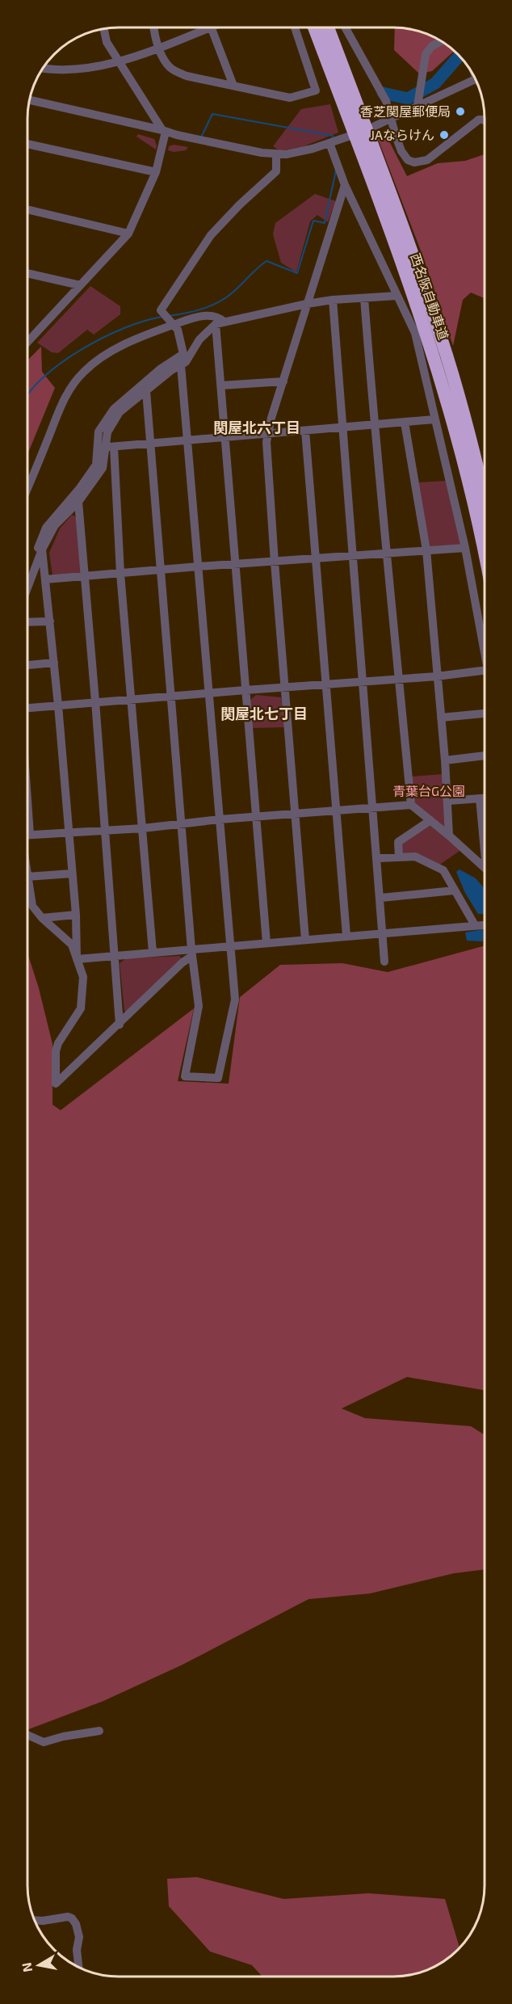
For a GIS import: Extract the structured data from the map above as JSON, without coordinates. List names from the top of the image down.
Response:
{
  "streets": {
    "highway": ["西名阪自動車道"]
  },
  "districts": ["関屋北六丁目", "関屋北七丁目"],
  "parks": ["青葉台G公園"],
  "places": ["香芝関屋郵便局", "JAならけん"],
  "north": "left"
}
